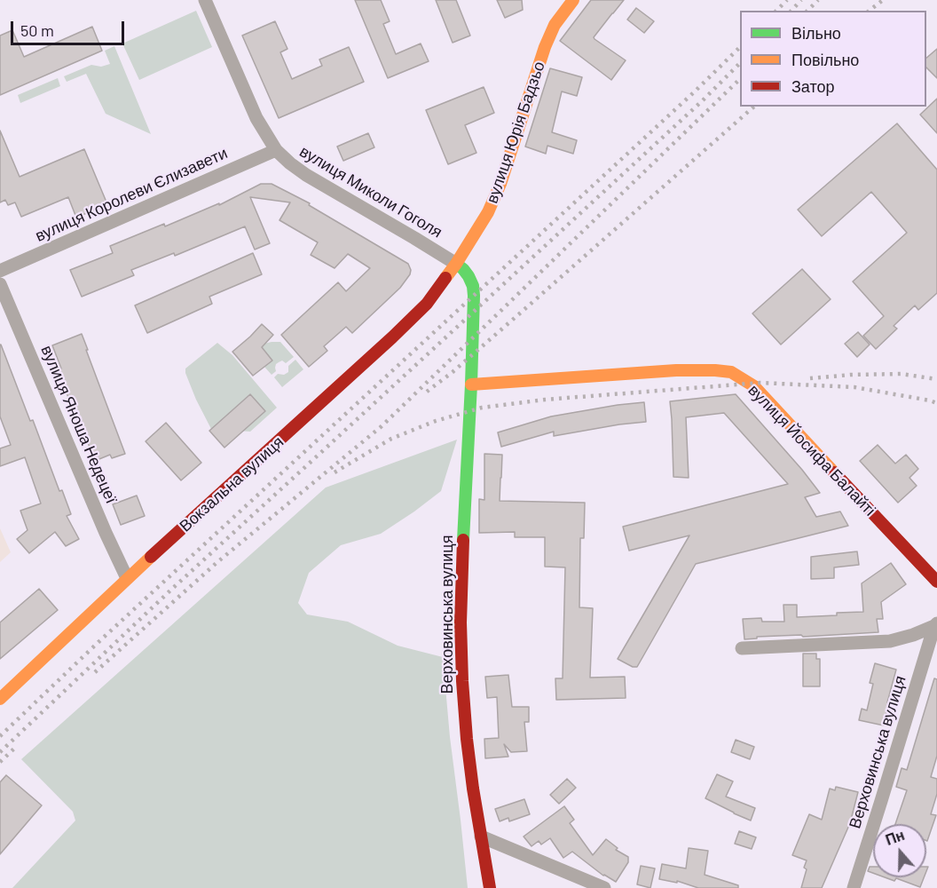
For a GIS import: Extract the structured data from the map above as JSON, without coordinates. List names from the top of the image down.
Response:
{
  "streets": {
    "street": [
      "вулиця Юрія Бадзьо",
      "вулиця Миколи Гоголя",
      "вулиця Королеви Єлизавети",
      "вулиця Яноша Недецеї",
      "вулиця Йосифа Балайті",
      "Вокзальна вулиця",
      "Верховинська вулиця"
    ]
  },
  "crossings": [
    ["вулиця Юрія Бадзьо", "вулиця Миколи Гоголя"],
    ["вулиця Юрія Бадзьо", "Вокзальна вулиця"],
    ["вулиця Юрія Бадзьо", "Верховинська вулиця"],
    ["вулиця Миколи Гоголя", "вулиця Королеви Єлизавети"],
    ["вулиця Миколи Гоголя", "Вокзальна вулиця"],
    ["вулиця Миколи Гоголя", "Верховинська вулиця"],
    ["вулиця Яноша Недецеї", "Вокзальна вулиця"],
    ["вулиця Йосифа Балайті", "Верховинська вулиця"],
    ["Вокзальна вулиця", "Верховинська вулиця"]
  ],
  "legend": ["Вільно", "Повільно", "Затор"],
  "scale_bar": "50 m",
  "north": "top"
}
